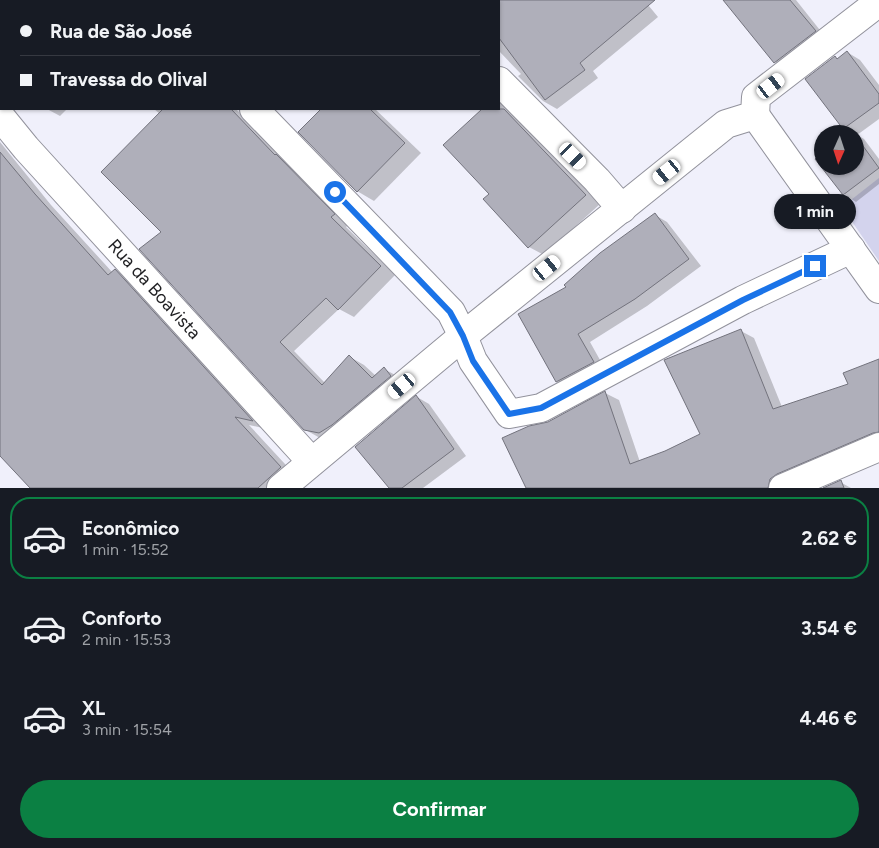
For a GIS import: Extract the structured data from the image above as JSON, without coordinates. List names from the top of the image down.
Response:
{
  "streets": {
    "street": ["Rua da Boavista"]
  },
  "north": "bottom",
  "page": {
    "banner": ["Rua de São José", "Travessa do Olival"],
    "bubble": "1 min",
    "list": [
      {
        "name": "Econômico",
        "note": "1 min · 15:52",
        "value": "2.62 €"
      },
      {
        "name": "Conforto",
        "note": "2 min · 15:53",
        "value": "3.54 €"
      },
      {
        "name": "XL",
        "note": "3 min · 15:54",
        "value": "4.46 €"
      }
    ],
    "buttons": "Confirmar"
  }
}
